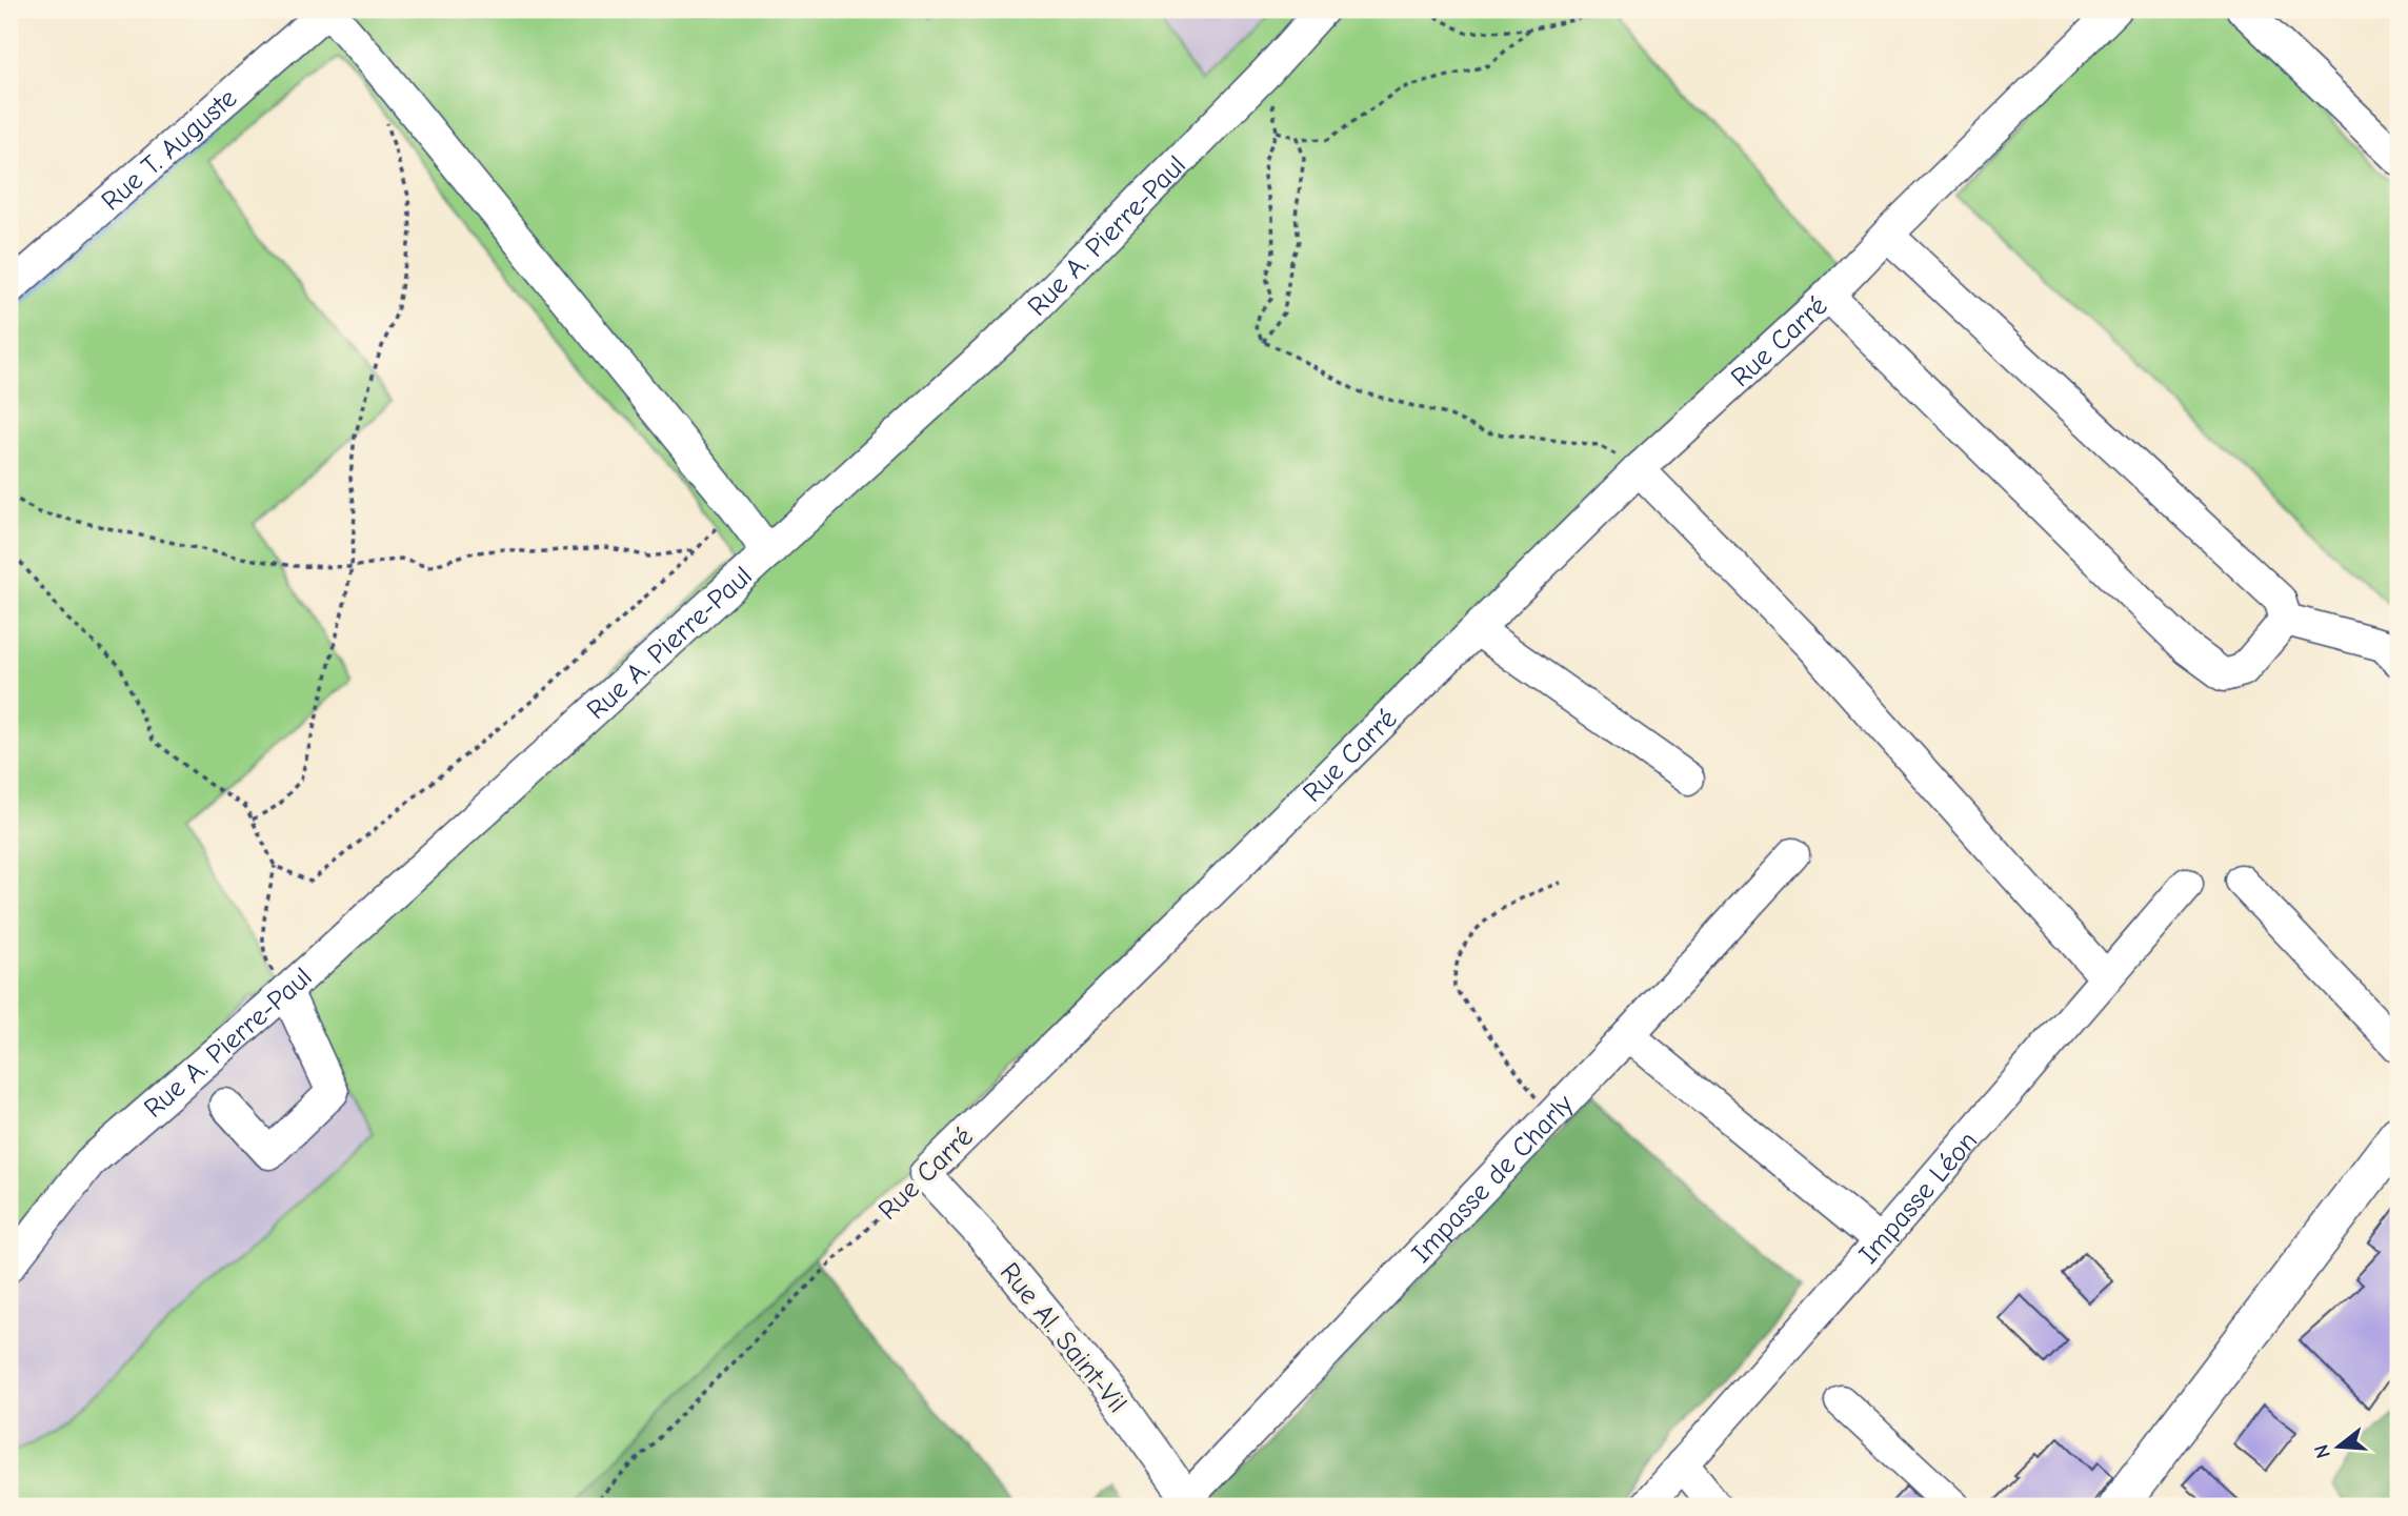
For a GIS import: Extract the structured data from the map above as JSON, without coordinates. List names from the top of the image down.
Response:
{
  "streets": {
    "street": [
      "Rue T. Auguste",
      "Rue A. Pierre-Paul",
      "Rue Carré",
      "Impasse de Charly",
      "Impasse Léon",
      "Rue Al. Saint-Vil"
    ]
  },
  "crossings": [
    ["Rue Carré", "Rue Al. Saint-Vil"],
    ["Impasse de Charly", "Rue Al. Saint-Vil"]
  ],
  "north": "left"
}
